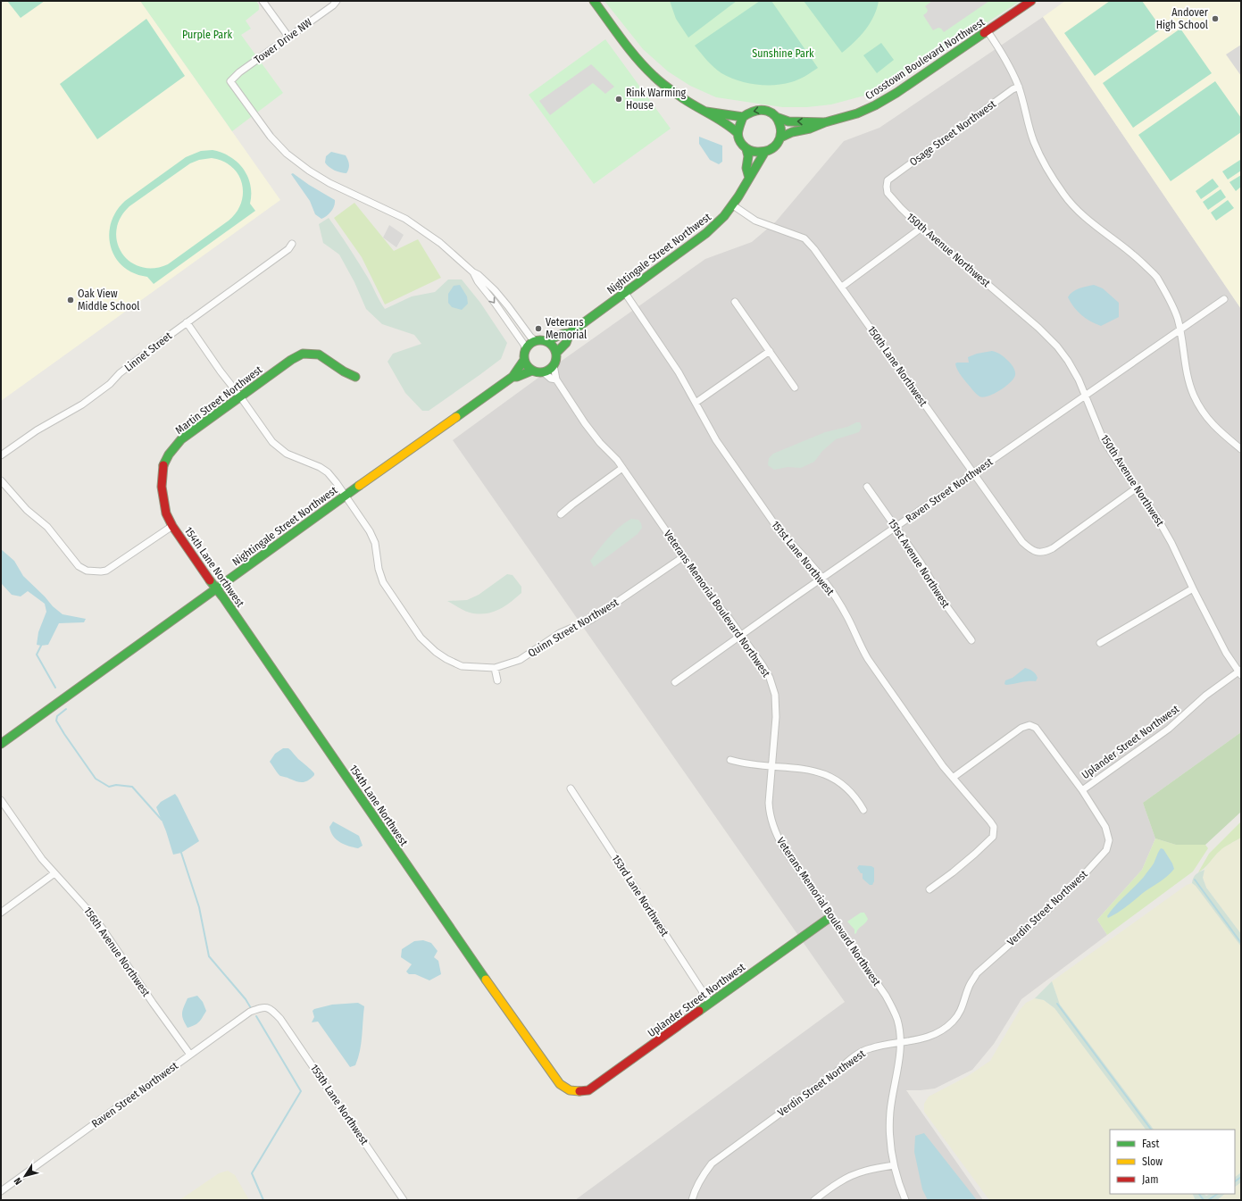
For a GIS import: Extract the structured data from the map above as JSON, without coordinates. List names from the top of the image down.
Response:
{
  "streets": {
    "street": [
      "Tower Drive NW",
      "Crosstown Boulevard Northwest",
      "Osage Street Northwest",
      "150th Avenue Northwest",
      "Nightingale Street Northwest",
      "Linnet Street",
      "150th Lane Northwest",
      "Martin Street Northwest",
      "Raven Street Northwest",
      "151st Lane Northwest",
      "151st Avenue Northwest",
      "154th Lane Northwest",
      "Veterans Memorial Boulevard Northwest",
      "Quinn Street Northwest",
      "Uplander Street Northwest",
      "153rd Lane Northwest",
      "Verdin Street Northwest",
      "156th Avenue Northwest",
      "155th Lane Northwest"
    ]
  },
  "crossings": [
    ["Crosstown Boulevard Northwest", "Nightingale Street Northwest"],
    ["Osage Street Northwest", "150th Avenue Northwest"],
    ["150th Avenue Northwest", "150th Lane Northwest"],
    ["150th Avenue Northwest", "Raven Street Northwest"],
    ["150th Avenue Northwest", "Uplander Street Northwest"],
    ["Nightingale Street Northwest", "150th Lane Northwest"],
    ["Nightingale Street Northwest", "151st Lane Northwest"],
    ["Nightingale Street Northwest", "154th Lane Northwest"],
    ["Nightingale Street Northwest", "Veterans Memorial Boulevard Northwest"],
    ["150th Lane Northwest", "Raven Street Northwest"],
    ["Martin Street Northwest", "154th Lane Northwest"],
    ["Raven Street Northwest", "151st Lane Northwest"],
    ["Raven Street Northwest", "151st Avenue Northwest"],
    ["Raven Street Northwest", "Veterans Memorial Boulevard Northwest"],
    ["Raven Street Northwest", "156th Avenue Northwest"],
    ["Raven Street Northwest", "155th Lane Northwest"],
    ["154th Lane Northwest", "Uplander Street Northwest"],
    ["Veterans Memorial Boulevard Northwest", "Quinn Street Northwest"],
    ["Veterans Memorial Boulevard Northwest", "Uplander Street Northwest"],
    ["Veterans Memorial Boulevard Northwest", "Verdin Street Northwest"],
    ["Uplander Street Northwest", "153rd Lane Northwest"],
    ["Uplander Street Northwest", "Verdin Street Northwest"]
  ],
  "parks": ["Purple Park", "Sunshine Park"],
  "places": [
    "Andover High School",
    "Rink Warming House",
    "Oak View Middle School",
    "Veterans Memorial"
  ],
  "legend": ["Fast", "Slow", "Jam"],
  "north": "bottom left"
}
